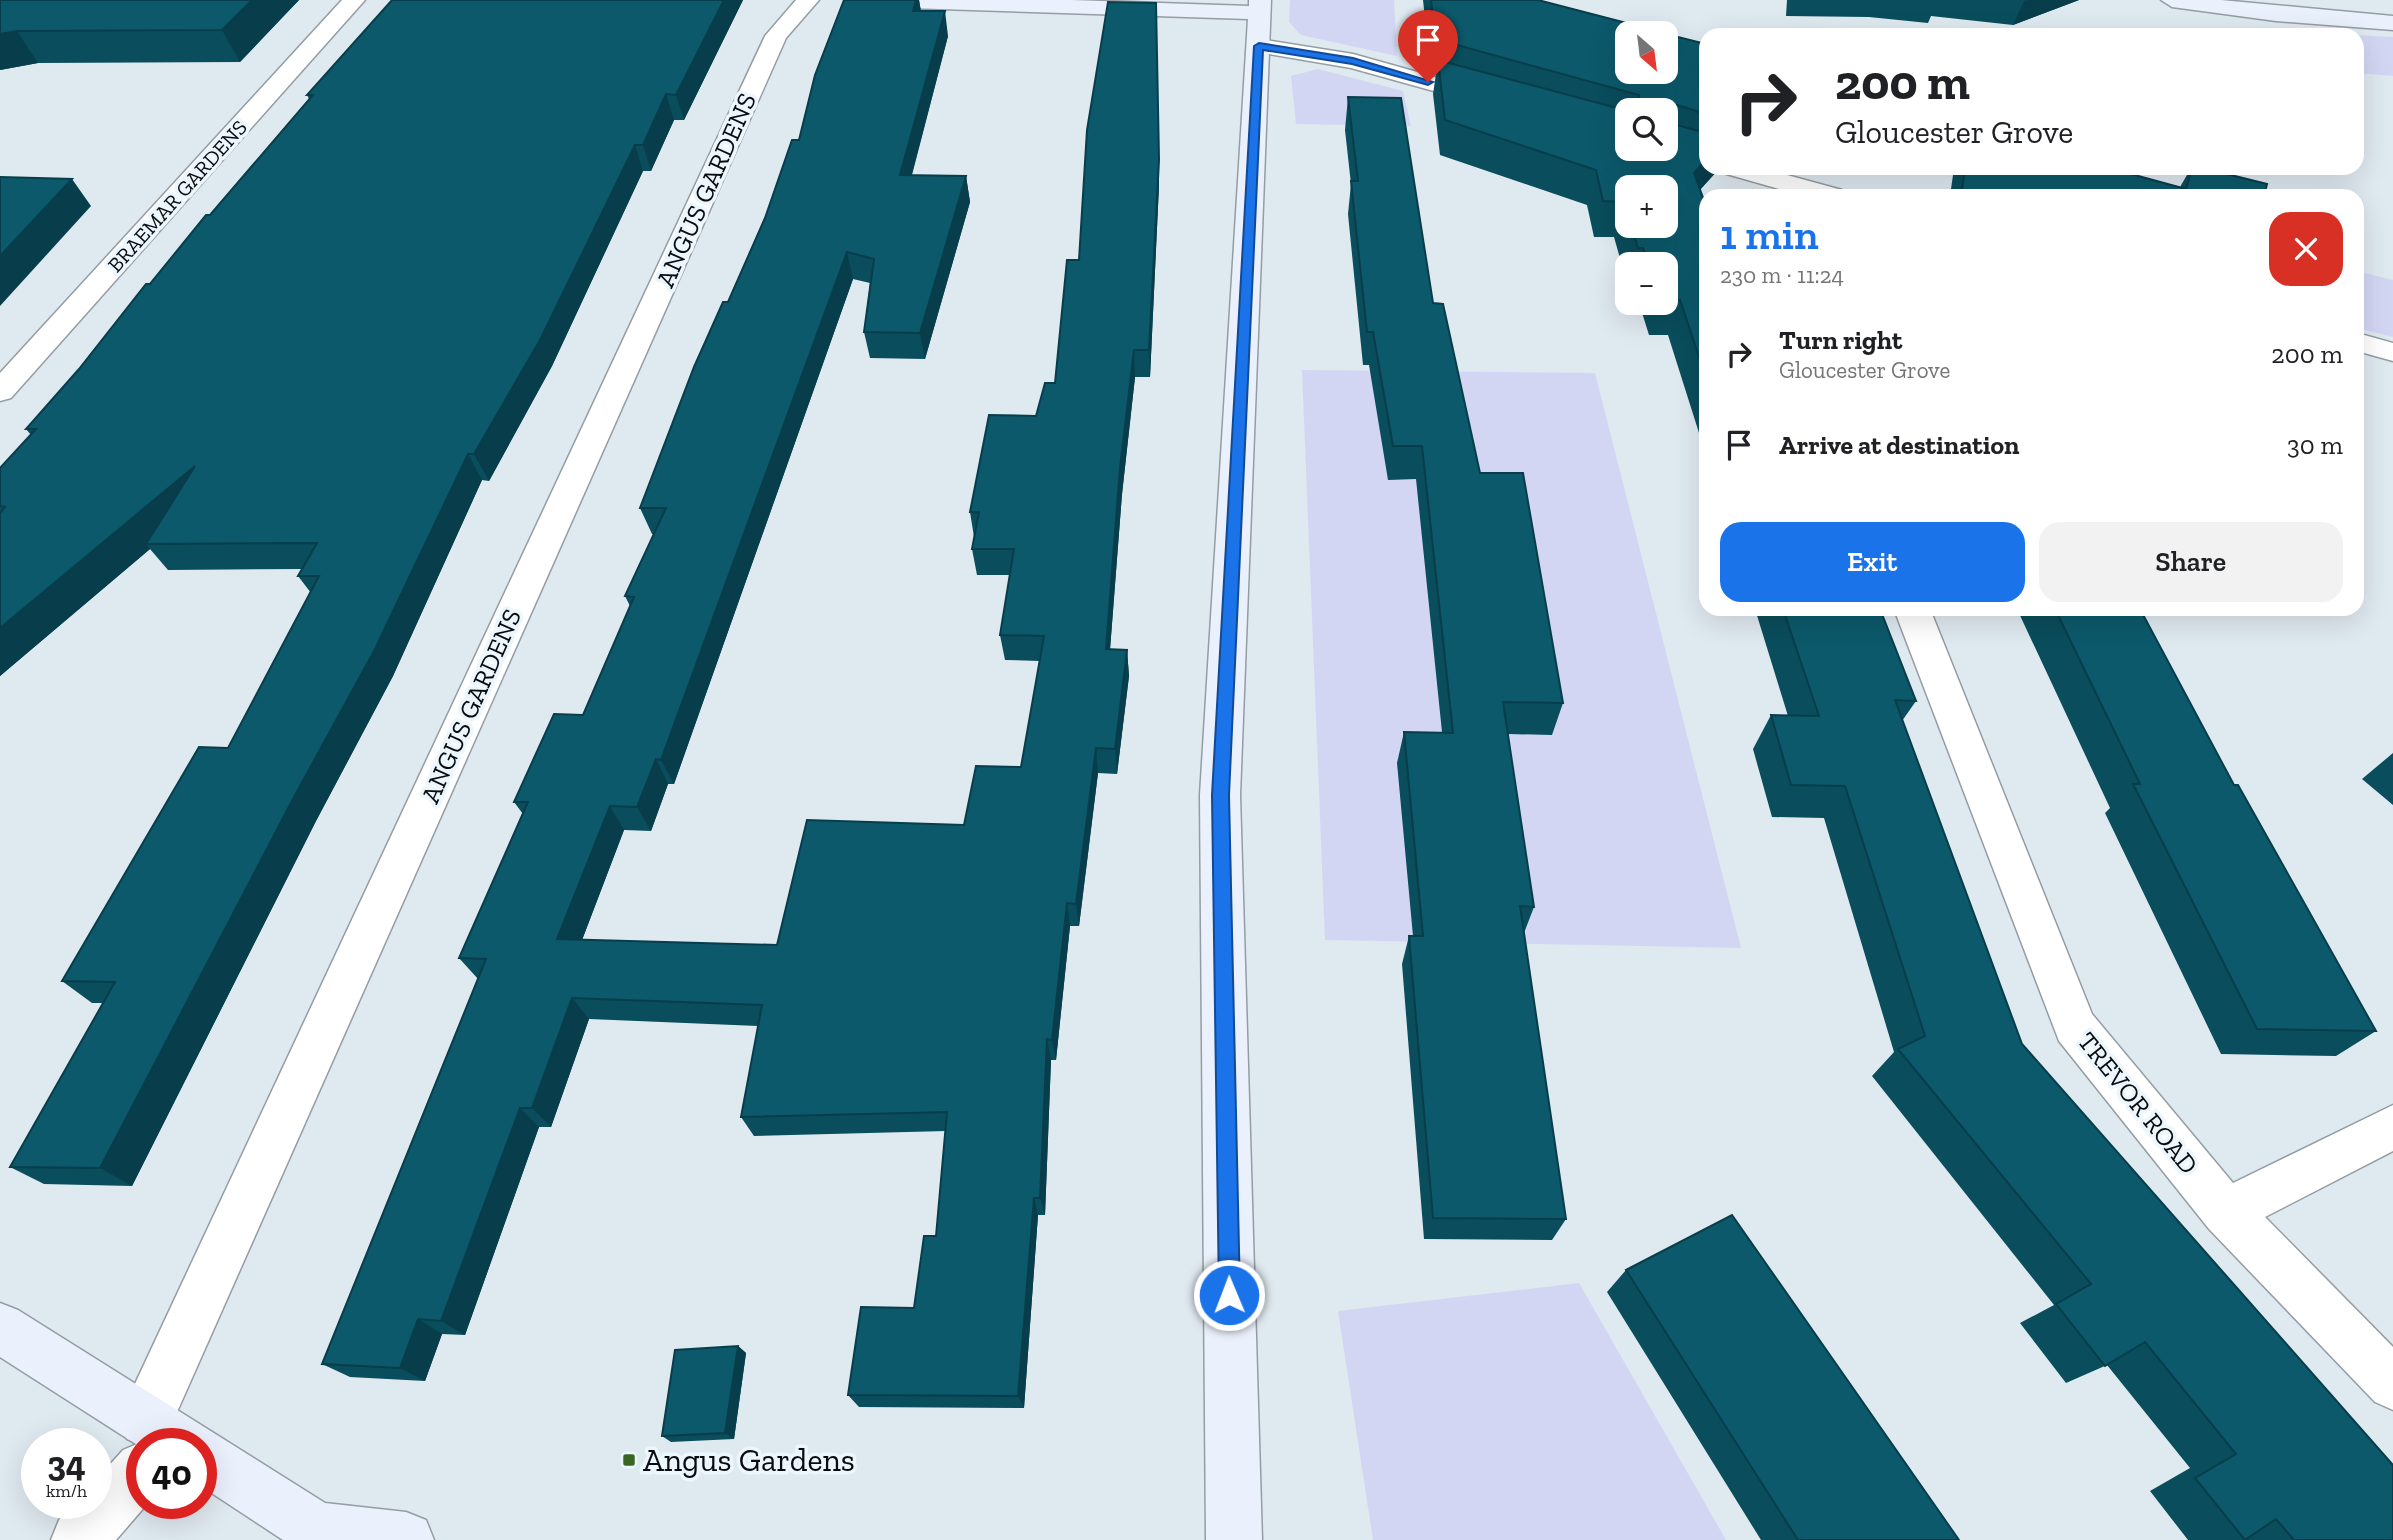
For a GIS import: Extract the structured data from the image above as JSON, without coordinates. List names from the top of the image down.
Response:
{
  "streets": {
    "street": ["ANGUS GARDENS", "BRAEMAR GARDENS", "TREVOR ROAD"]
  },
  "places": {
    "transit": ["Angus Gardens"]
  },
  "north": "bottom right",
  "page": {
    "map_buttons": ["+", "−"],
    "turn": ["200 m", "Gloucester Grove"],
    "heading": ["1 min", "230 m · 11:24"],
    "list": [
      {
        "name": "Turn right",
        "note": "Gloucester Grove",
        "value": "200 m"
      },
      {
        "name": "Arrive at destination",
        "value": "30 m"
      }
    ],
    "buttons": ["Exit", "Share"],
    "speed": "34 km/h",
    "limit": "40"
  }
}
